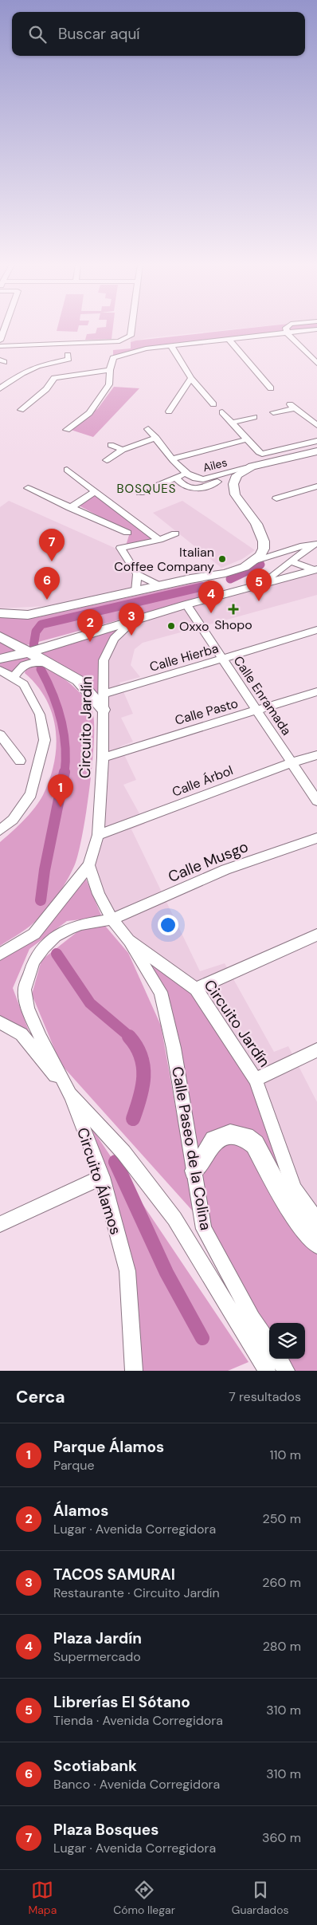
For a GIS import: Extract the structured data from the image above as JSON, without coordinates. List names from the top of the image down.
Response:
{
  "streets": {
    "street": [
      "Ailes",
      "Calle Hierba",
      "Calle Enramada",
      "Calle Pasto",
      "Circuito Jardín",
      "Calle Árbol",
      "Calle Musgo",
      "Calle Paseo de la Colina",
      "Circuito Álamos"
    ]
  },
  "crossings": [
    ["Calle Hierba", "Calle Enramada"],
    ["Calle Hierba", "Circuito Jardín"],
    ["Calle Enramada", "Calle Pasto"],
    ["Calle Enramada", "Calle Árbol"],
    ["Calle Pasto", "Circuito Jardín"],
    ["Circuito Jardín", "Calle Árbol"],
    ["Circuito Jardín", "Calle Musgo"],
    ["Circuito Jardín", "Calle Paseo de la Colina"],
    ["Calle Musgo", "Calle Paseo de la Colina"],
    ["Calle Musgo", "Circuito Álamos"],
    ["Calle Paseo de la Colina", "Circuito Álamos"]
  ],
  "districts": ["BOSQUES"],
  "places": {
    "other": ["Italian Coffee Company", "Oxxo"],
    "health": ["Shopo"]
  },
  "page": {
    "search": "Buscar aquí",
    "pins": [
      "7",
      "6",
      "5",
      "4",
      "3",
      "2",
      "1"
    ],
    "heading": ["Cerca", "7 resultados"],
    "list": [
      {
        "mark": "1",
        "name": "Parque Álamos",
        "note": "Parque",
        "value": "110 m"
      },
      {
        "mark": "2",
        "name": "Álamos",
        "note": "Lugar · Avenida Corregidora",
        "value": "250 m"
      },
      {
        "mark": "3",
        "name": "TACOS SAMURAI",
        "note": "Restaurante · Circuito Jardín",
        "value": "260 m"
      },
      {
        "mark": "4",
        "name": "Plaza Jardín",
        "note": "Supermercado",
        "value": "280 m"
      },
      {
        "mark": "5",
        "name": "Librerías El Sótano",
        "note": "Tienda · Avenida Corregidora",
        "value": "310 m"
      },
      {
        "mark": "6",
        "name": "Scotiabank",
        "note": "Banco · Avenida Corregidora",
        "value": "310 m"
      },
      {
        "mark": "7",
        "name": "Plaza Bosques",
        "note": "Lugar · Avenida Corregidora",
        "value": "360 m"
      }
    ],
    "nav": ["Mapa", "Cómo llegar", "Guardados"]
  }
}
